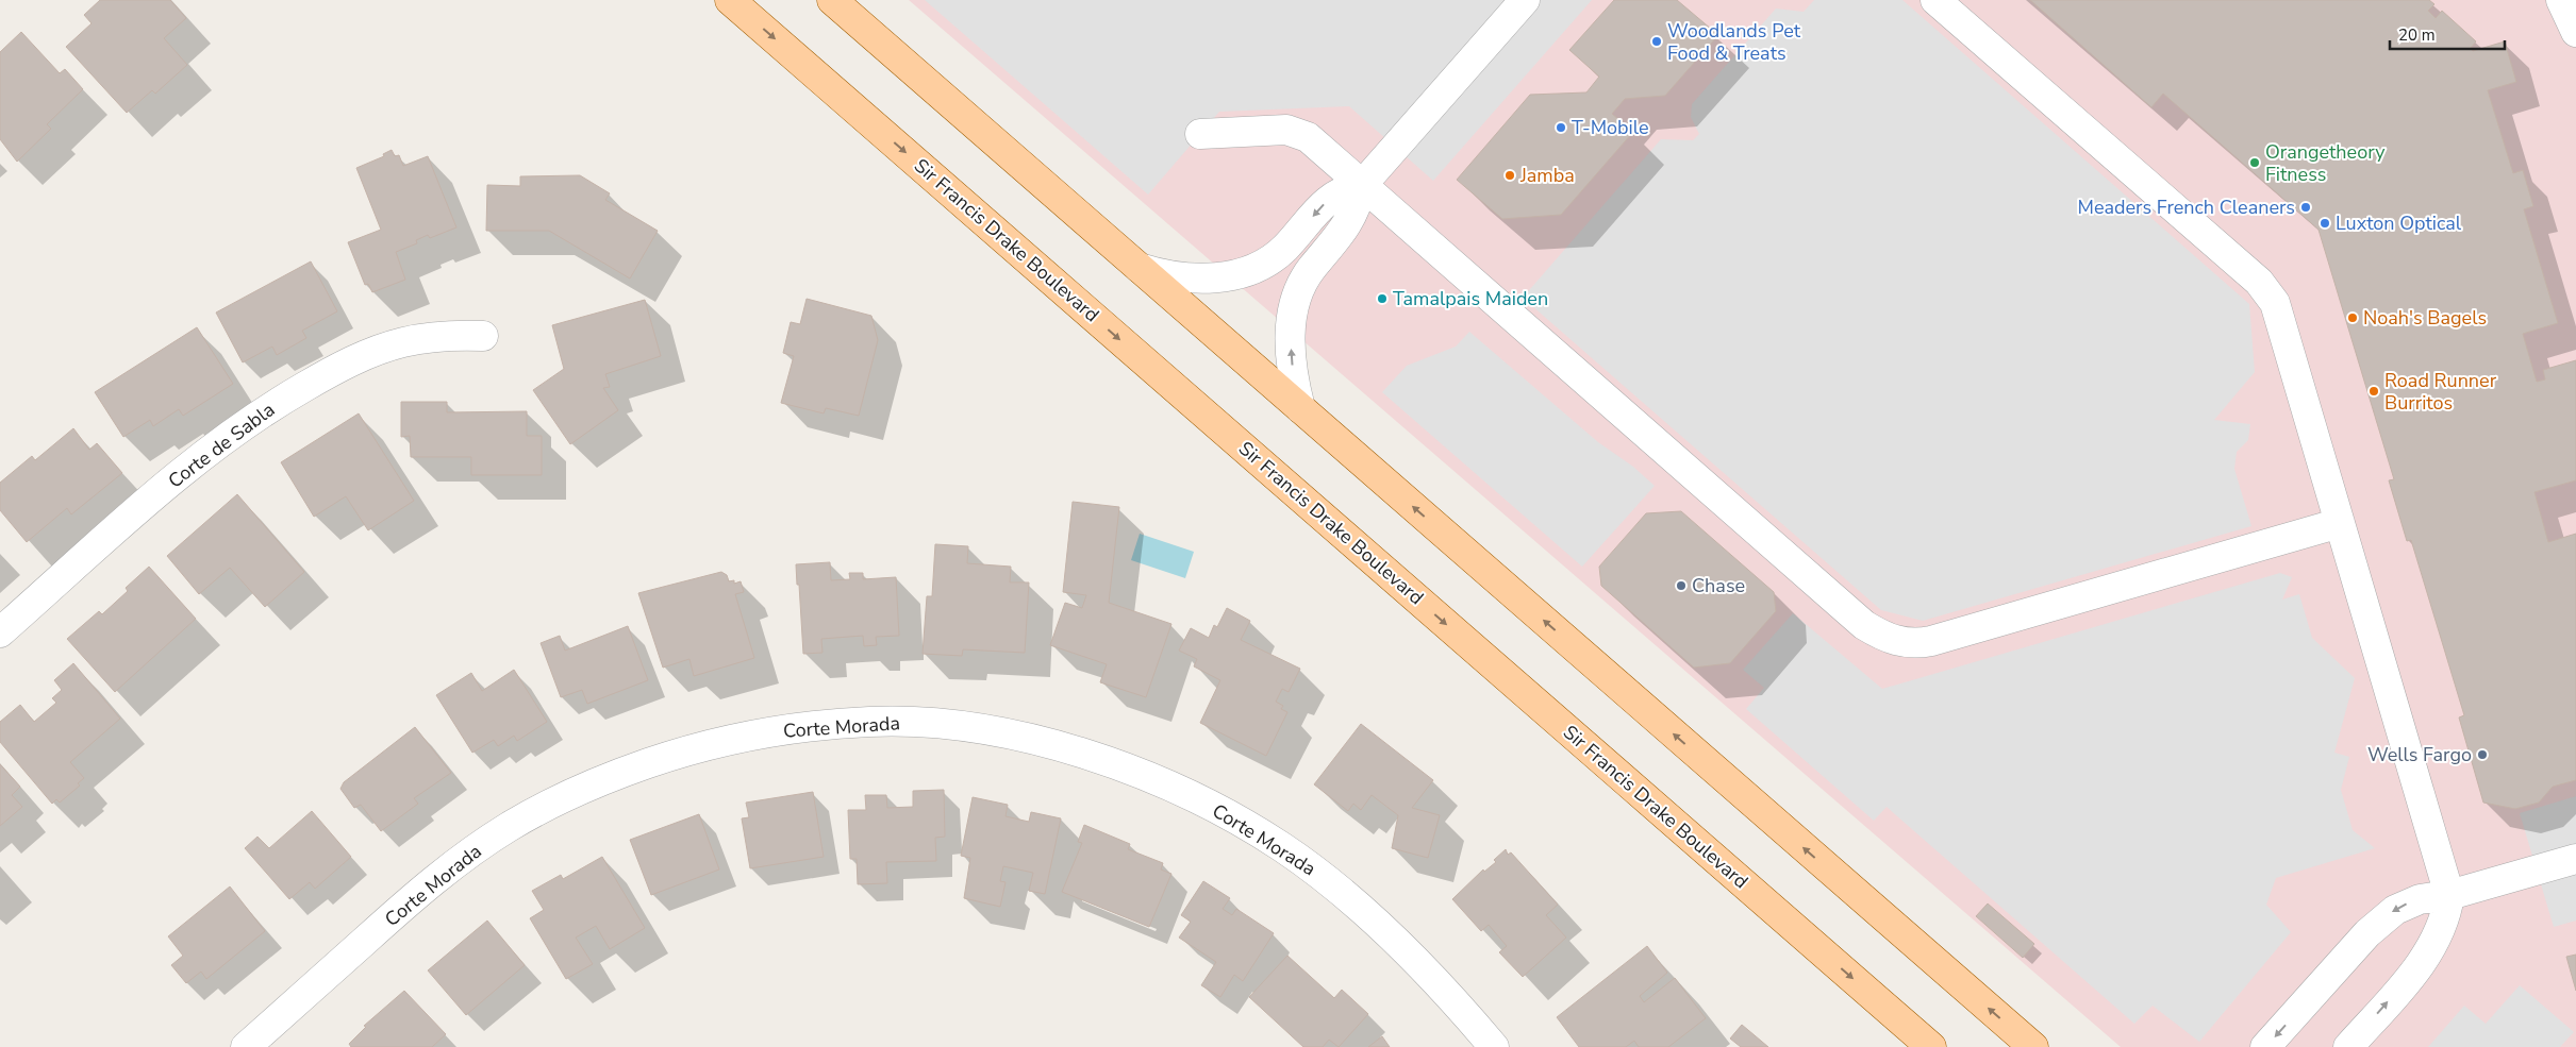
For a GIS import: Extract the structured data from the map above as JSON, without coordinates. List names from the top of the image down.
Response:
{
  "streets": {
    "main road": ["Sir Francis Drake Boulevard"],
    "street": ["Corte de Sabla", "Corte Morada"]
  },
  "places": [
    "Woodlands Pet Food & Treats",
    "T-Mobile",
    "Orangetheory Fitness",
    "Jamba",
    "Meaders French Cleaners",
    "Luxton Optical",
    "Tamalpais Maiden",
    "Noah's Bagels",
    "Road Runner Burritos",
    "Chase",
    "Wells Fargo"
  ],
  "scale_bar": "20 m"
}
